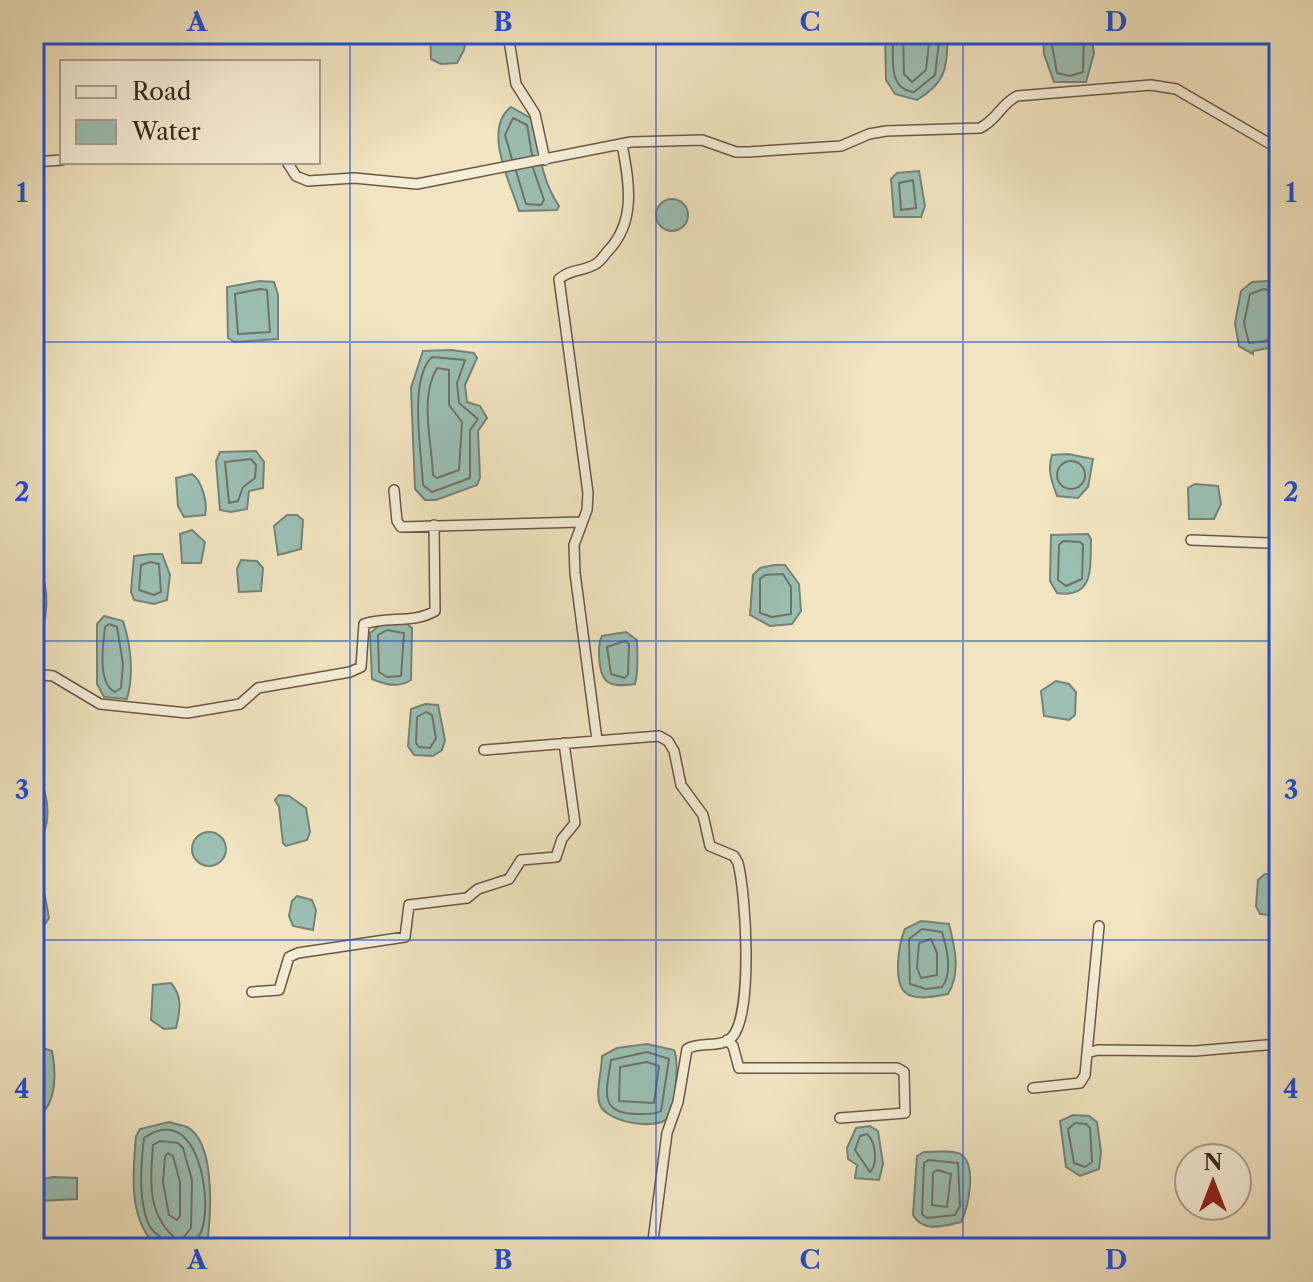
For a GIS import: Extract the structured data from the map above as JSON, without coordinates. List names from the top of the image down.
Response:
{
  "legend": ["Road", "Water"],
  "north": "top",
  "grid": {
    "columns": [
      "A",
      "B",
      "C",
      "D"
    ],
    "rows": [
      "1",
      "2",
      "3",
      "4"
    ]
  }
}
